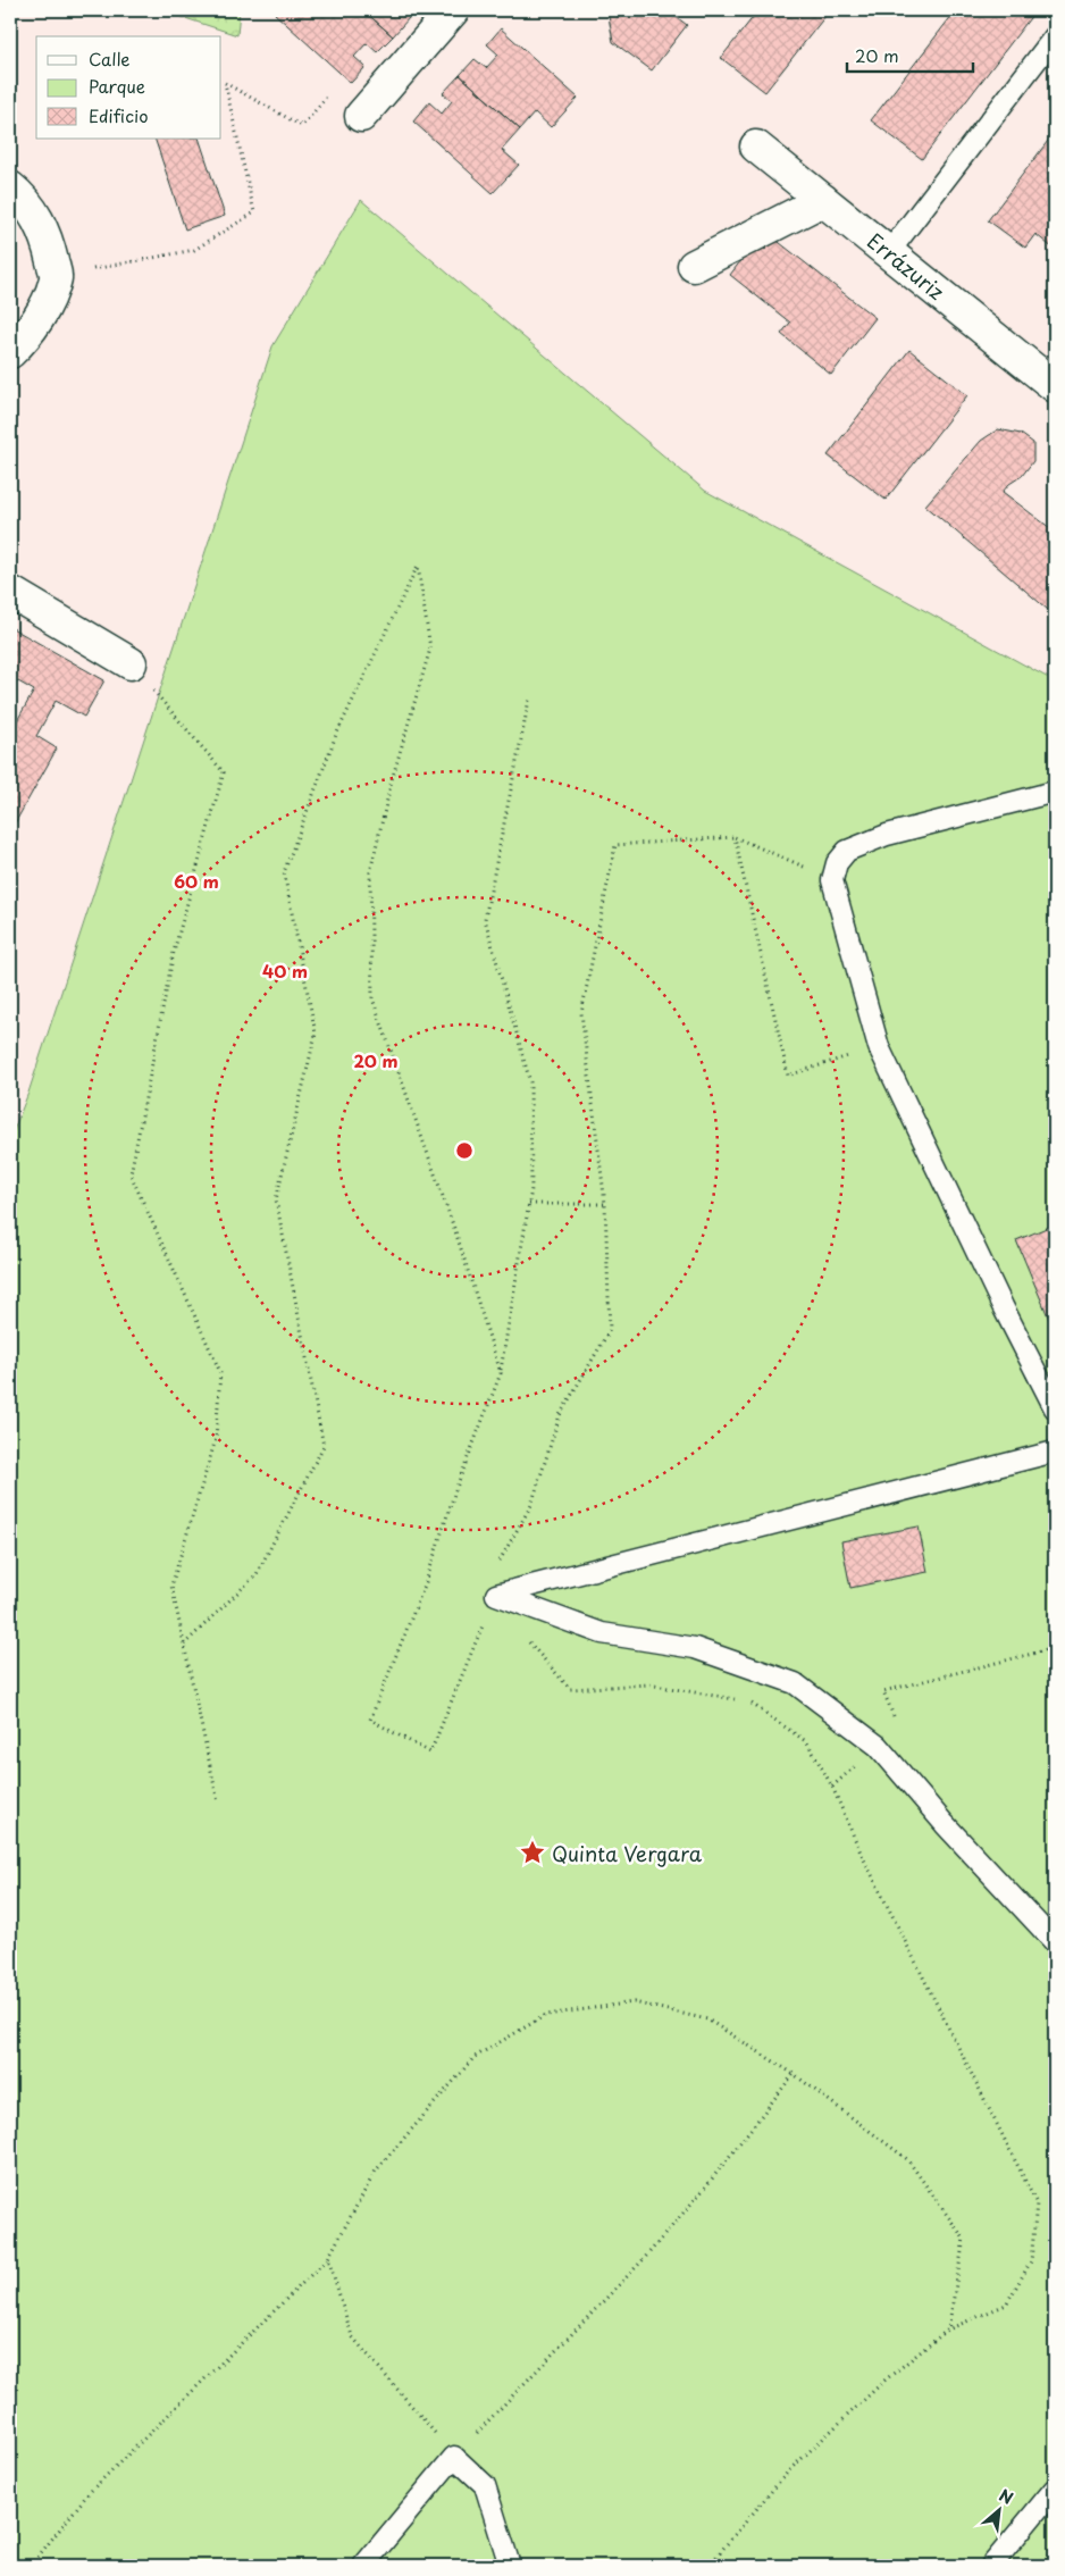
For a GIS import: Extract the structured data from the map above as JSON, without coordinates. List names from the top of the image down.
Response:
{
  "streets": {
    "street": ["Errázuriz"]
  },
  "places": {
    "place": ["Quinta Vergara"]
  },
  "legend": ["Calle", "Parque", "Edificio"],
  "scale_bar": "20 m",
  "north": "top right",
  "rings": ["60 m", "40 m", "20 m"]
}
